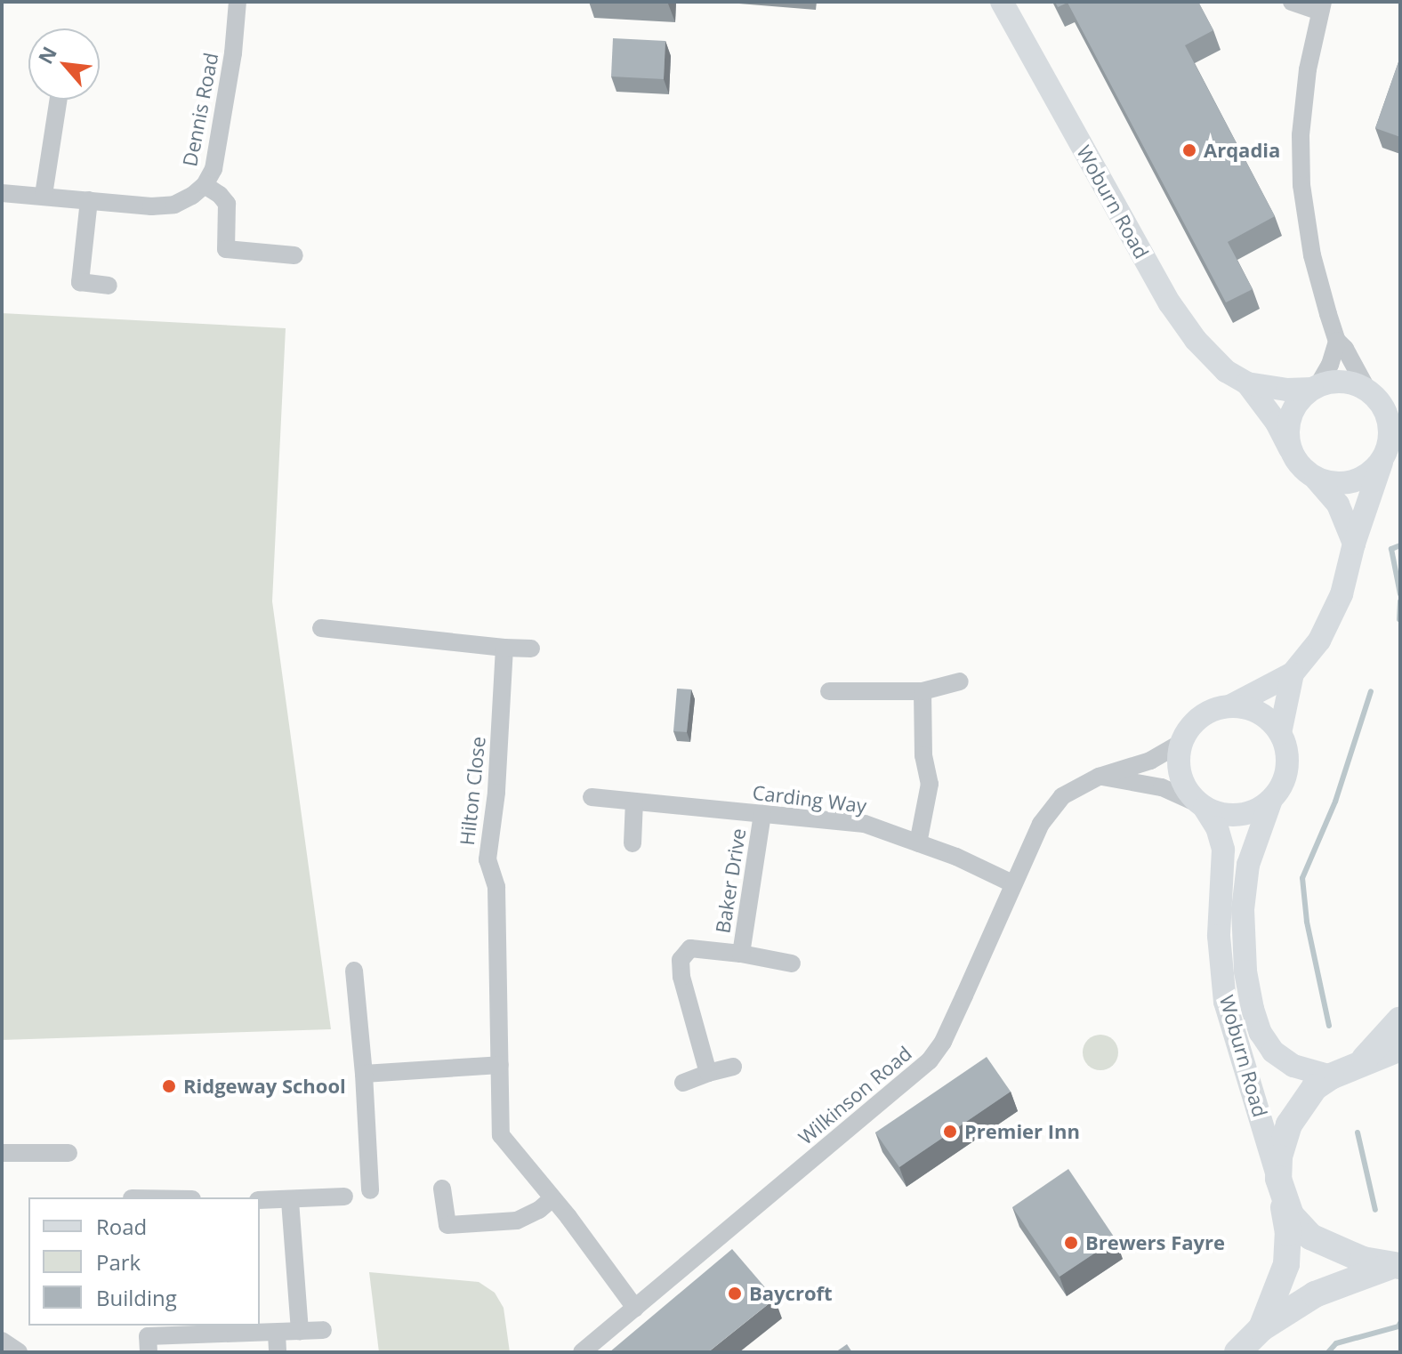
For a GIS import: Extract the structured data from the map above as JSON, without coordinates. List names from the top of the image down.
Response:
{
  "streets": {
    "main road": ["Woburn Road"],
    "street": [
      "Dennis Road",
      "Hilton Close",
      "Carding Way",
      "Baker Drive",
      "Wilkinson Road"
    ]
  },
  "crossings": [
    ["Woburn Road", "Wilkinson Road"],
    ["Hilton Close", "Wilkinson Road"],
    ["Carding Way", "Baker Drive"],
    ["Carding Way", "Wilkinson Road"]
  ],
  "places": [
    "Arqadia",
    "Ridgeway School",
    "Premier Inn",
    "Brewers Fayre",
    "Baycroft"
  ],
  "legend": ["Road", "Park", "Building"],
  "north": "top left"
}
